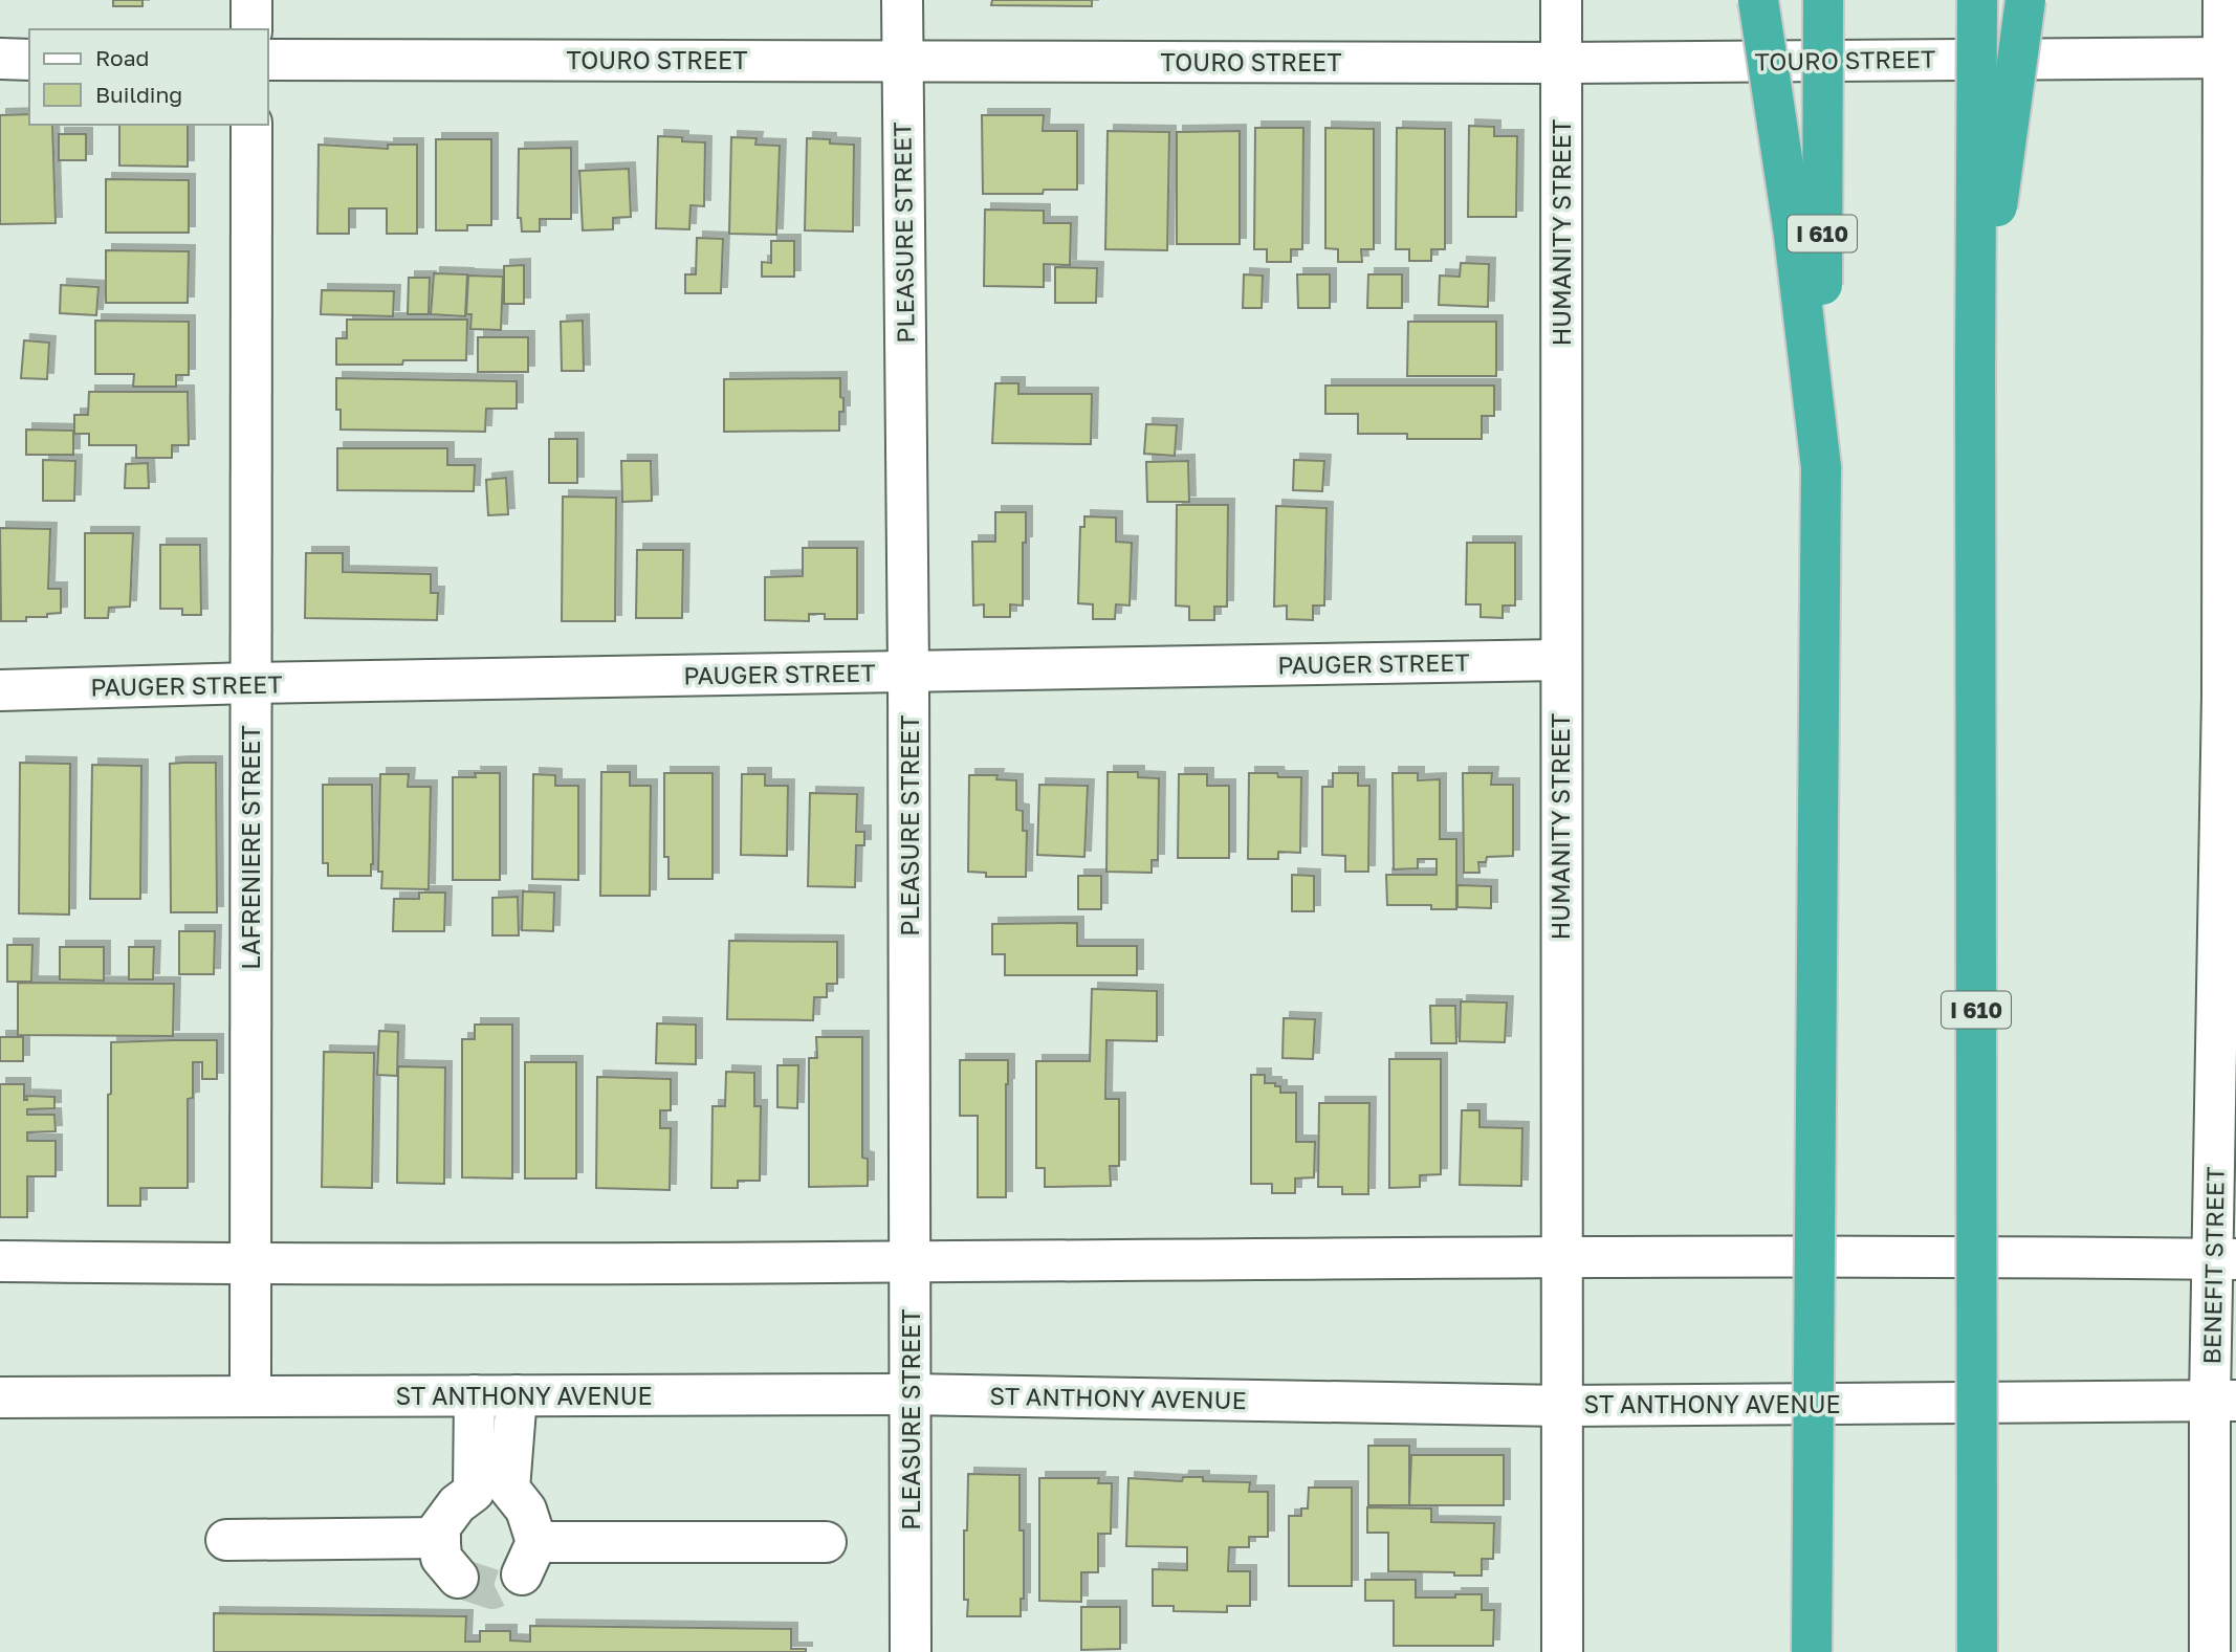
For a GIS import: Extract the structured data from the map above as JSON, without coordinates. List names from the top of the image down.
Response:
{
  "streets": {
    "highway": ["I 610"],
    "street": [
      "TOURO STREET",
      "PLEASURE STREET",
      "HUMANITY STREET",
      "PAUGER STREET",
      "LAFRENIERE STREET",
      "BENEFIT STREET",
      "ST ANTHONY AVENUE"
    ]
  },
  "crossings": [
    ["TOURO STREET", "PLEASURE STREET"],
    ["TOURO STREET", "HUMANITY STREET"],
    ["TOURO STREET", "BENEFIT STREET"],
    ["PLEASURE STREET", "PAUGER STREET"],
    ["PLEASURE STREET", "ST ANTHONY AVENUE"],
    ["HUMANITY STREET", "PAUGER STREET"],
    ["HUMANITY STREET", "ST ANTHONY AVENUE"],
    ["PAUGER STREET", "LAFRENIERE STREET"],
    ["LAFRENIERE STREET", "ST ANTHONY AVENUE"],
    ["BENEFIT STREET", "ST ANTHONY AVENUE"]
  ],
  "legend": ["Road", "Building"]
}
